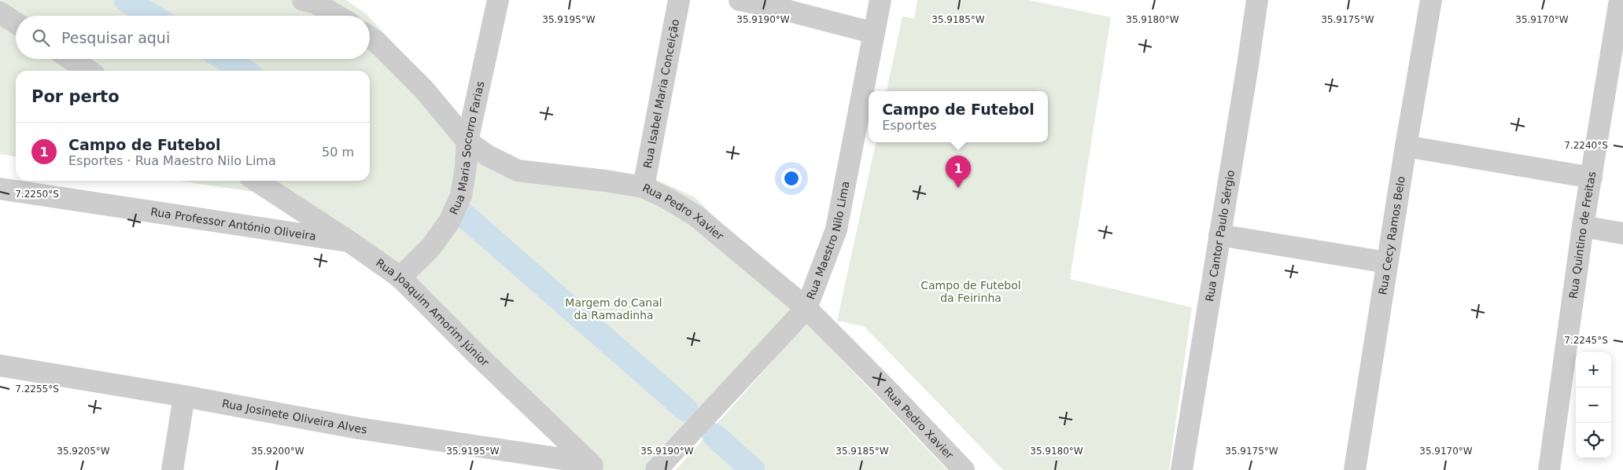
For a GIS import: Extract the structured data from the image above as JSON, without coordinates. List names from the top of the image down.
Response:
{
  "streets": {
    "street": [
      "Rua Isabel Maria Conceição",
      "Rua Maria Socorro Farias",
      "Rua Pedro Xavier",
      "Rua Professor António Oliveira",
      "Rua Cantor Paulo Sérgio",
      "Rua Cecy Ramos Belo",
      "Rua Quintino de Freitas",
      "Rua Maestro Nilo Lima",
      "Rua Joaquim Amorim Júnior",
      "Rua Josinete Oliveira Alves"
    ]
  },
  "crossings": [
    ["Rua Isabel Maria Conceição", "Rua Pedro Xavier"],
    ["Rua Maria Socorro Farias", "Rua Pedro Xavier"],
    ["Rua Maria Socorro Farias", "Rua Joaquim Amorim Júnior"],
    ["Rua Pedro Xavier", "Rua Maestro Nilo Lima"],
    ["Rua Professor António Oliveira", "Rua Joaquim Amorim Júnior"],
    ["Rua Joaquim Amorim Júnior", "Rua Josinete Oliveira Alves"]
  ],
  "parks": ["Campo de Futebol da Feirinha", "Margem do Canal da Ramadinha"],
  "page": {
    "search": "Pesquisar aqui",
    "heading": "Por perto",
    "popup": ["Campo de Futebol", "Esportes"],
    "list": [
      {
        "mark": "1",
        "name": "Campo de Futebol",
        "note": "Esportes · Rua Maestro Nilo Lima",
        "value": "50 m"
      }
    ],
    "pins": "1",
    "map_buttons": ["+", "−"]
  },
  "coordinates": [
    "35.9195°W",
    "35.9190°W",
    "35.9185°W",
    "35.9180°W",
    "35.9175°W",
    "35.9170°W",
    "7.2240°S",
    "7.2250°S",
    "7.2245°S",
    "7.2255°S",
    "35.9205°W",
    "35.9200°W"
  ]
}
